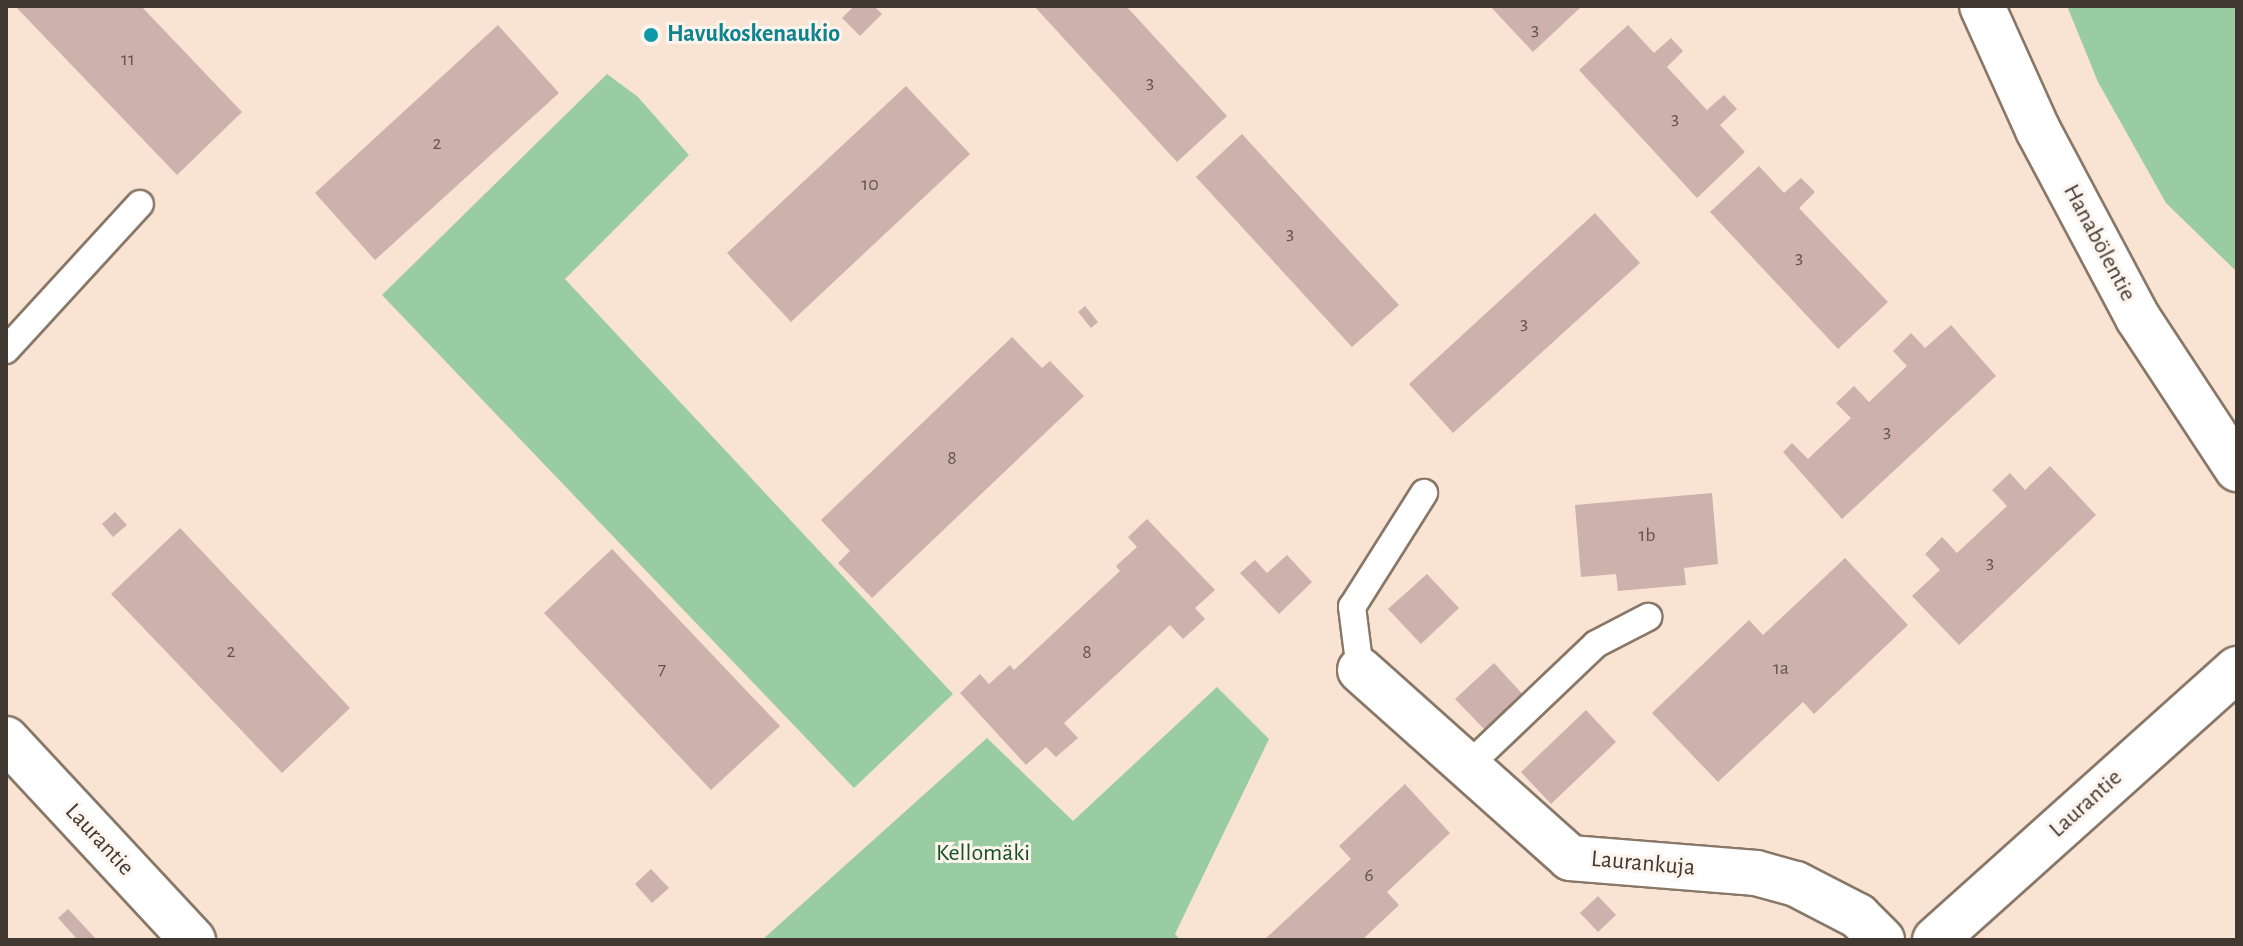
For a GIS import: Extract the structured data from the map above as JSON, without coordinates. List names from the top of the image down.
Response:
{
  "streets": {
    "street": ["Hanabölentie", "Laurantie", "Laurankuja"]
  },
  "parks": ["Kellomäki"],
  "places": ["Havukoskenaukio"],
  "house_numbers": [
    "3",
    "11",
    "3",
    "3",
    "2",
    "10",
    "3",
    "3",
    "3",
    "3",
    "8",
    "1b",
    "3",
    "2",
    "8",
    "1a",
    "7",
    "6"
  ]
}
